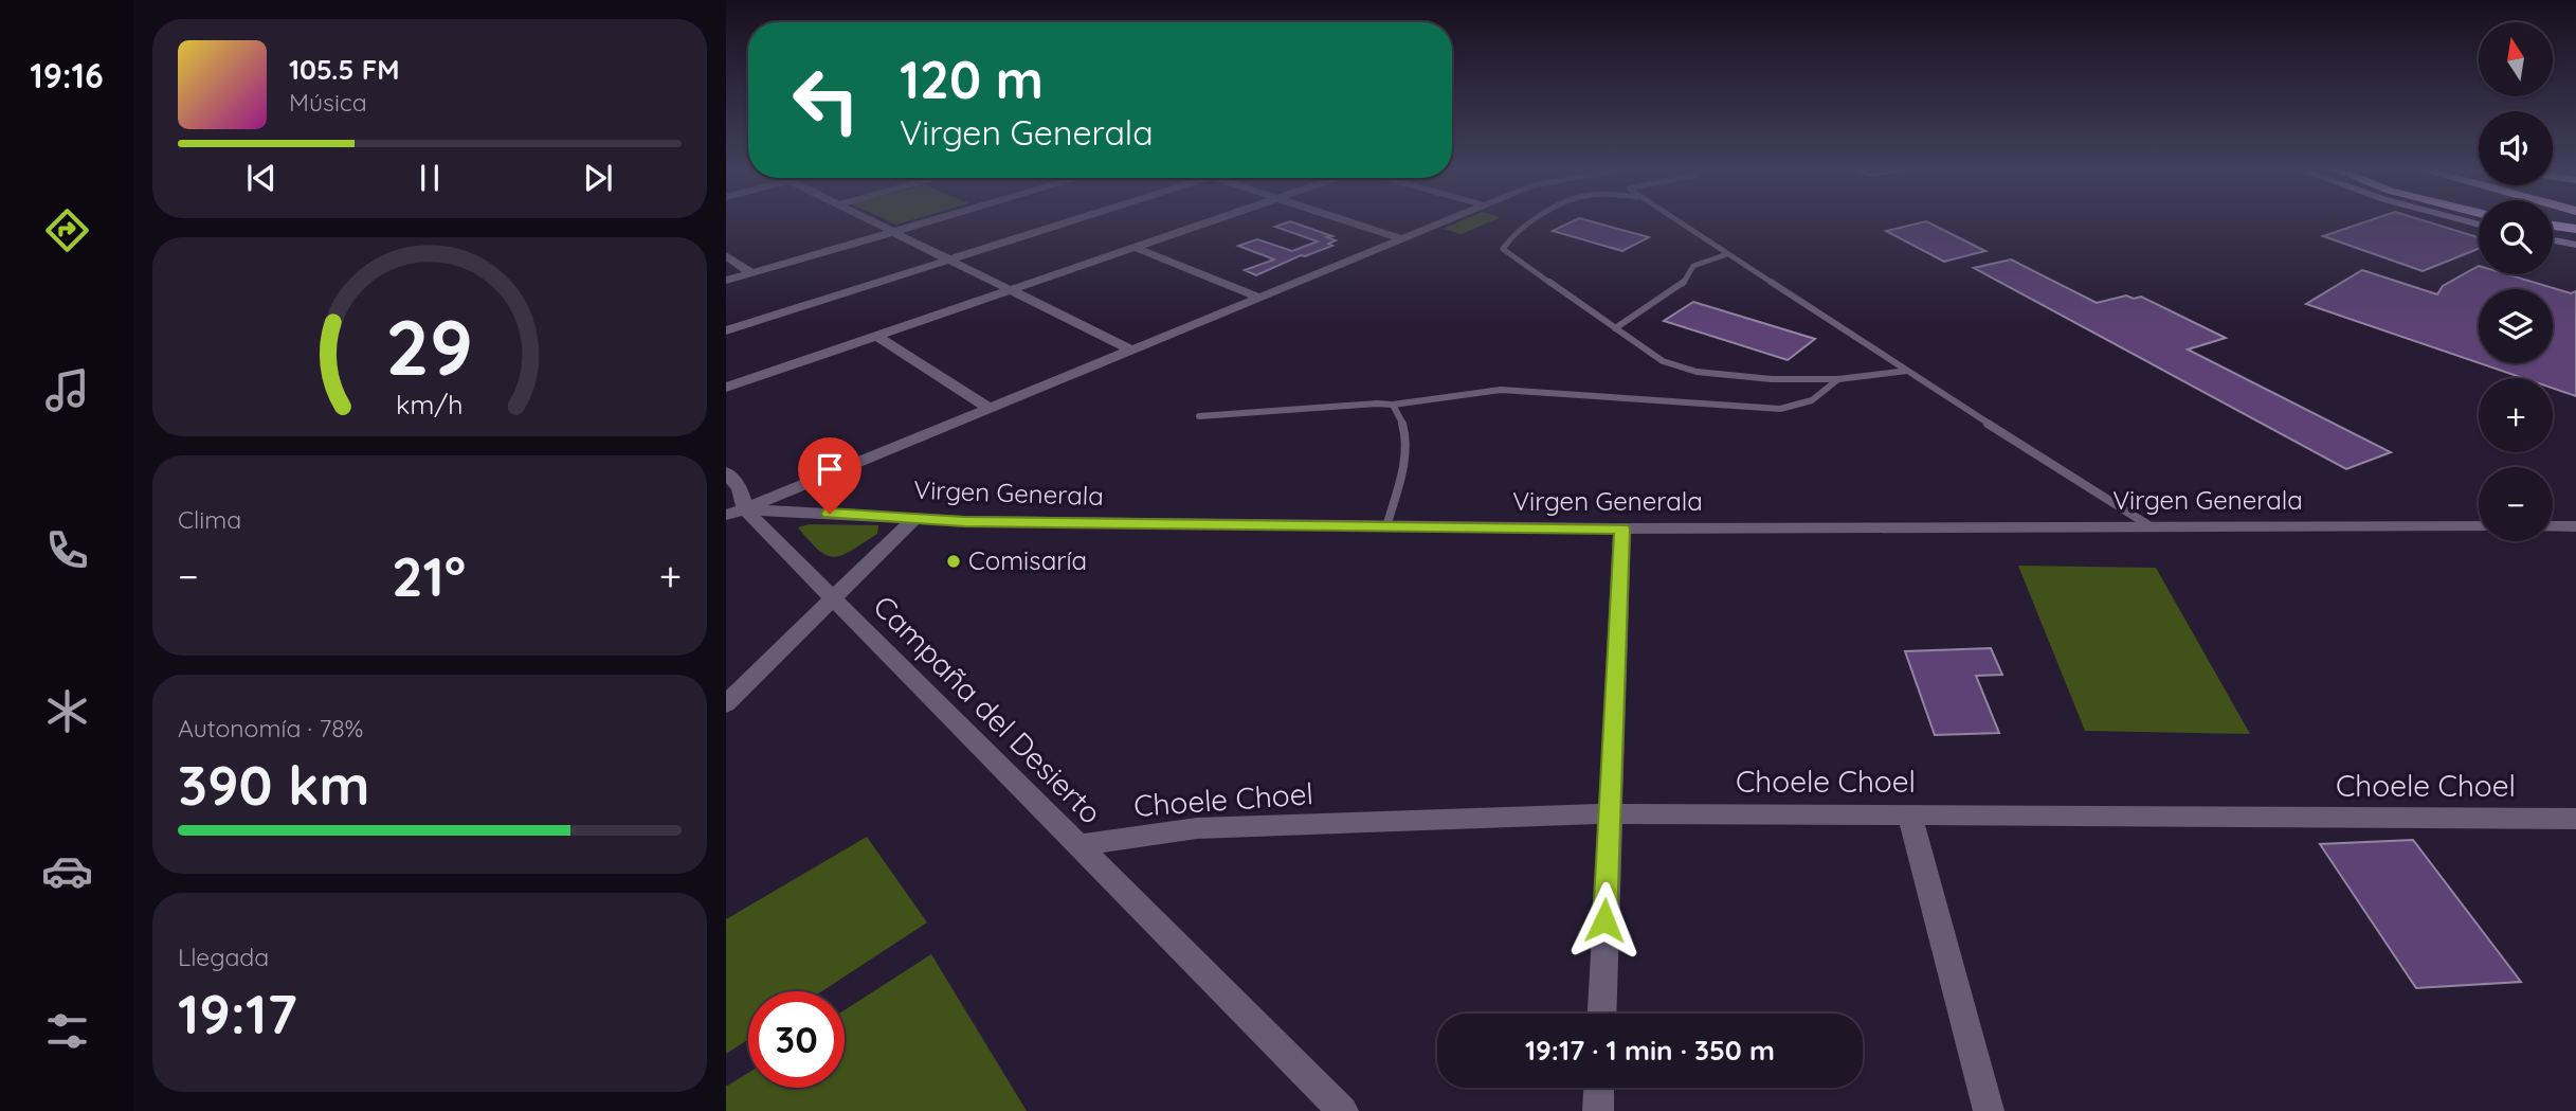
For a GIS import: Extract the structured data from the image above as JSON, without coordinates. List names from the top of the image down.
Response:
{
  "streets": {
    "street": ["Virgen Generala", "Campaña del Desierto", "Choele Choel"]
  },
  "crossings": [
    ["Virgen Generala", "Campaña del Desierto"],
    ["Campaña del Desierto", "Choele Choel"]
  ],
  "places": ["Comisaría"],
  "north": "top",
  "page": {
    "tabs": "19:16",
    "map_buttons": ["+", "−"],
    "turn": ["120 m", "Virgen Generala"],
    "song": ["105.5 FM", "Música"],
    "tile": [
      "Clima",
      ["Autonomía · 78%", "390 km"],
      ["Llegada", "19:17"]
    ],
    "heat": ["−", "21°", "+"],
    "limit": "30",
    "trip": "19:17 · 1 min · 350 m",
    "gauge": ["29", "km/h"]
  }
}
